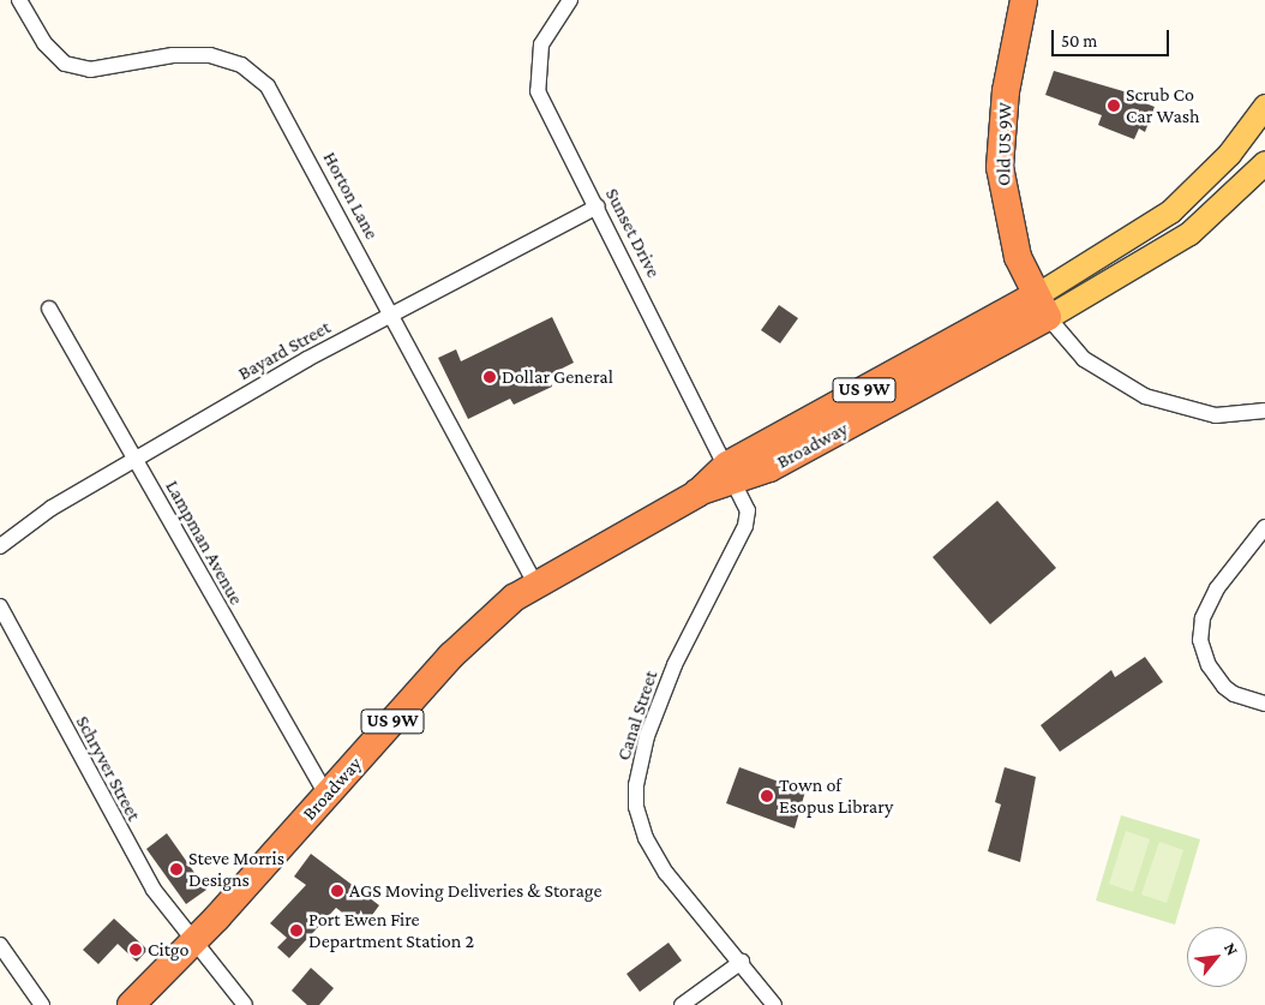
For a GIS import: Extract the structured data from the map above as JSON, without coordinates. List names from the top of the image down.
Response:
{
  "streets": {
    "highway": ["Old US 9W", "US 9W", "Broadway"],
    "street": [
      "Horton Lane",
      "Sunset Drive",
      "Bayard Street",
      "Lampman Avenue",
      "Canal Street",
      "Schryver Street"
    ]
  },
  "crossings": [
    ["Old US 9W", "US 9W"],
    ["Old US 9W", "Broadway"],
    ["Horton Lane", "Bayard Street"],
    ["Horton Lane", "Broadway"],
    ["Sunset Drive", "Bayard Street"],
    ["Sunset Drive", "Broadway"],
    ["Sunset Drive", "Canal Street"],
    ["Bayard Street", "Lampman Avenue"],
    ["US 9W", "Broadway"],
    ["Broadway", "Lampman Avenue"],
    ["Broadway", "Canal Street"],
    ["Broadway", "Schryver Street"]
  ],
  "places": [
    "Scrub Co Car Wash",
    "Dollar General",
    "Town of Esopus Library",
    "Steve Morris Designs",
    "AGS Moving Deliveries & Storage",
    "Port Ewen Fire Department Station 2",
    "Citgo"
  ],
  "scale_bar": "50 m",
  "north": "top right"
}
